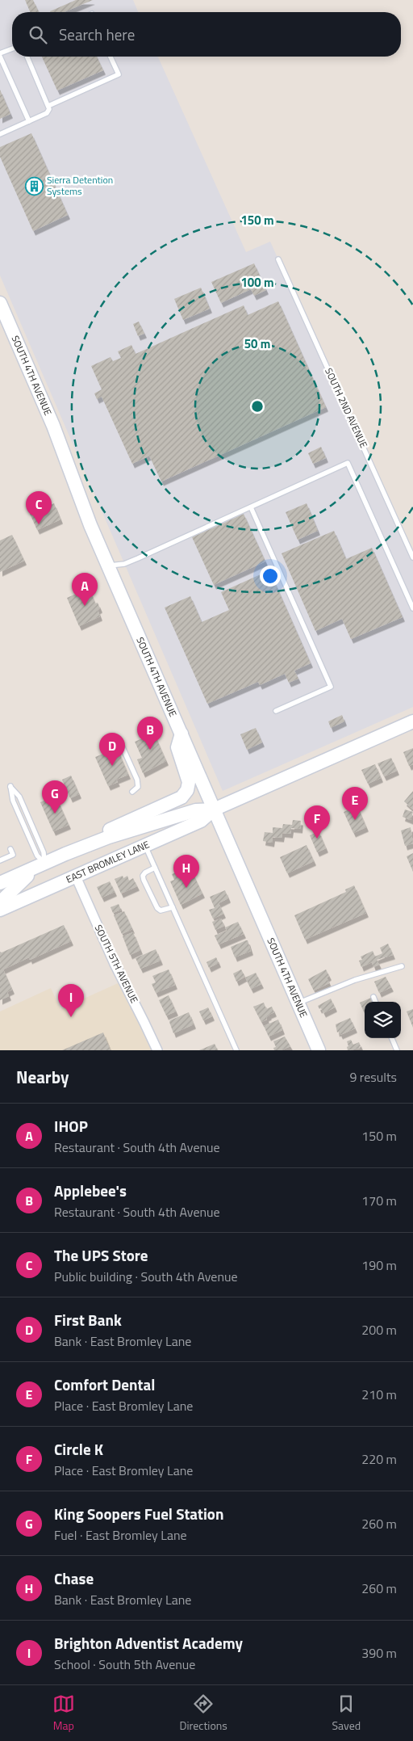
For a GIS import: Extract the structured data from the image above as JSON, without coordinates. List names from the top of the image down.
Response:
{
  "streets": {
    "main road": ["SOUTH 4TH AVENUE", "EAST BROMLEY LANE"],
    "street": ["SOUTH 5TH AVENUE"],
    "lane": ["SOUTH 2ND AVENUE"]
  },
  "crossings": [
    ["SOUTH 4TH AVENUE", "EAST BROMLEY LANE"],
    ["EAST BROMLEY LANE", "SOUTH 5TH AVENUE"]
  ],
  "places": {
    "building": ["Sierra Detention Systems"]
  },
  "page": {
    "search": "Search here",
    "pins": [
      "C",
      "A",
      "B",
      "D",
      "G",
      "E",
      "F",
      "H",
      "I"
    ],
    "heading": ["Nearby", "9 results"],
    "list": [
      {
        "mark": "A",
        "name": "IHOP",
        "note": "Restaurant · South 4th Avenue",
        "value": "150 m"
      },
      {
        "mark": "B",
        "name": "Applebee's",
        "note": "Restaurant · South 4th Avenue",
        "value": "170 m"
      },
      {
        "mark": "C",
        "name": "The UPS Store",
        "note": "Public building · South 4th Avenue",
        "value": "190 m"
      },
      {
        "mark": "D",
        "name": "First Bank",
        "note": "Bank · East Bromley Lane",
        "value": "200 m"
      },
      {
        "mark": "E",
        "name": "Comfort Dental",
        "note": "Place · East Bromley Lane",
        "value": "210 m"
      },
      {
        "mark": "F",
        "name": "Circle K",
        "note": "Place · East Bromley Lane",
        "value": "220 m"
      },
      {
        "mark": "G",
        "name": "King Soopers Fuel Station",
        "note": "Fuel · East Bromley Lane",
        "value": "260 m"
      },
      {
        "mark": "H",
        "name": "Chase",
        "note": "Bank · East Bromley Lane",
        "value": "260 m"
      },
      {
        "mark": "I",
        "name": "Brighton Adventist Academy",
        "note": "School · South 5th Avenue",
        "value": "390 m"
      }
    ],
    "nav": ["Map", "Directions", "Saved"]
  },
  "rings": ["150 m", "100 m", "50 m"]
}
